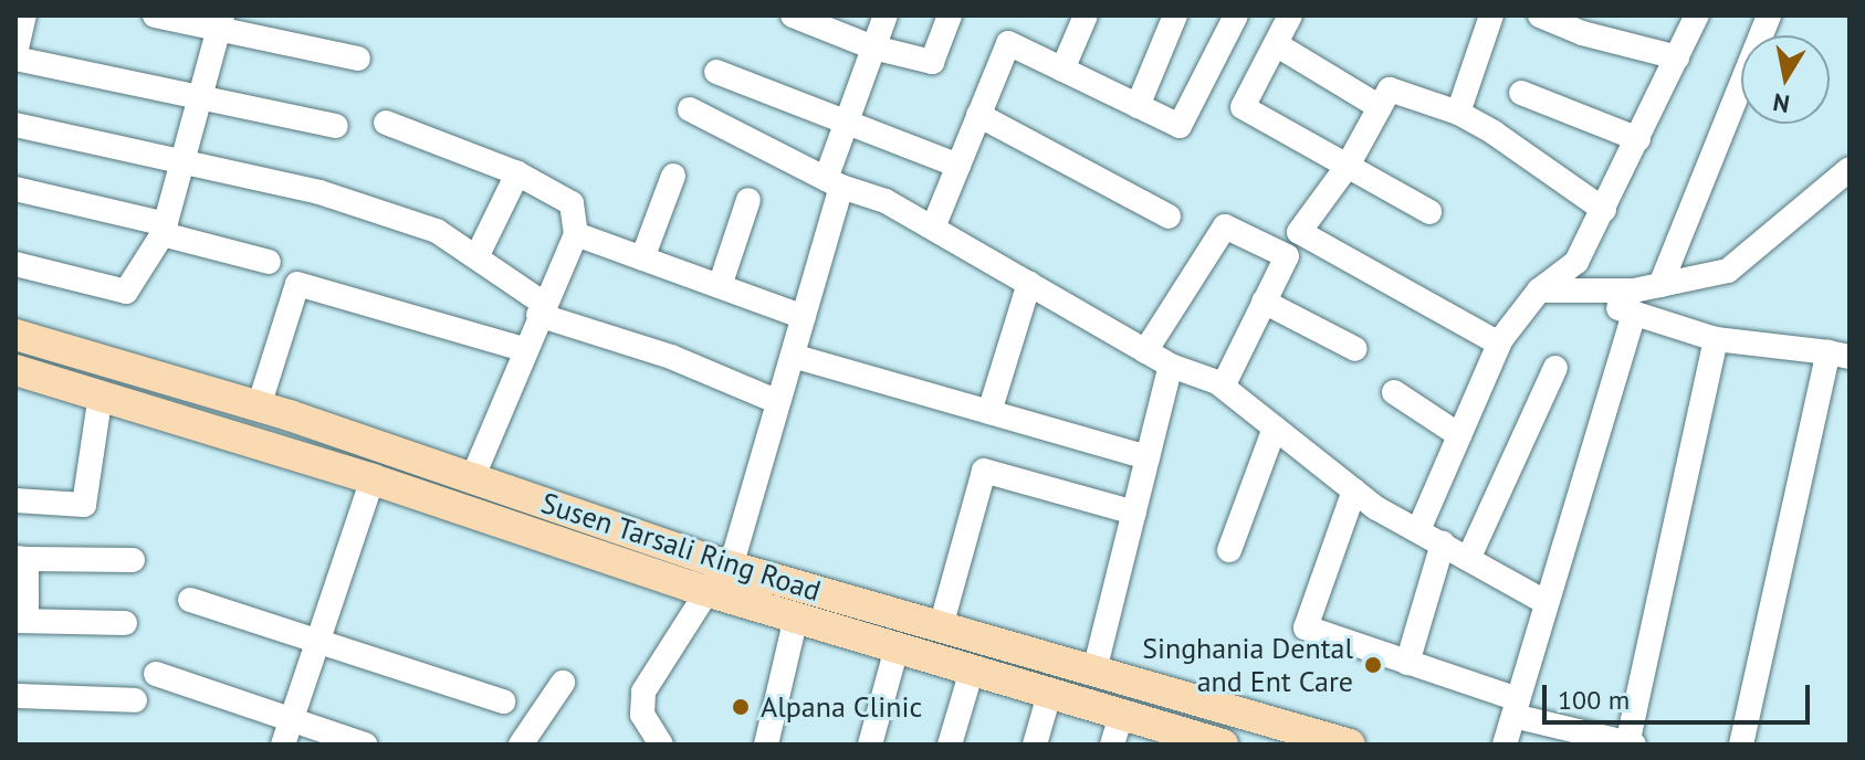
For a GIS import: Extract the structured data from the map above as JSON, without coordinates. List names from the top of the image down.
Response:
{
  "streets": {
    "main road": ["Susen Tarsali Ring Road"]
  },
  "places": ["Singhania Dental and Ent Care", "Alpana Clinic"],
  "scale_bar": "100 m",
  "north": "bottom"
}
